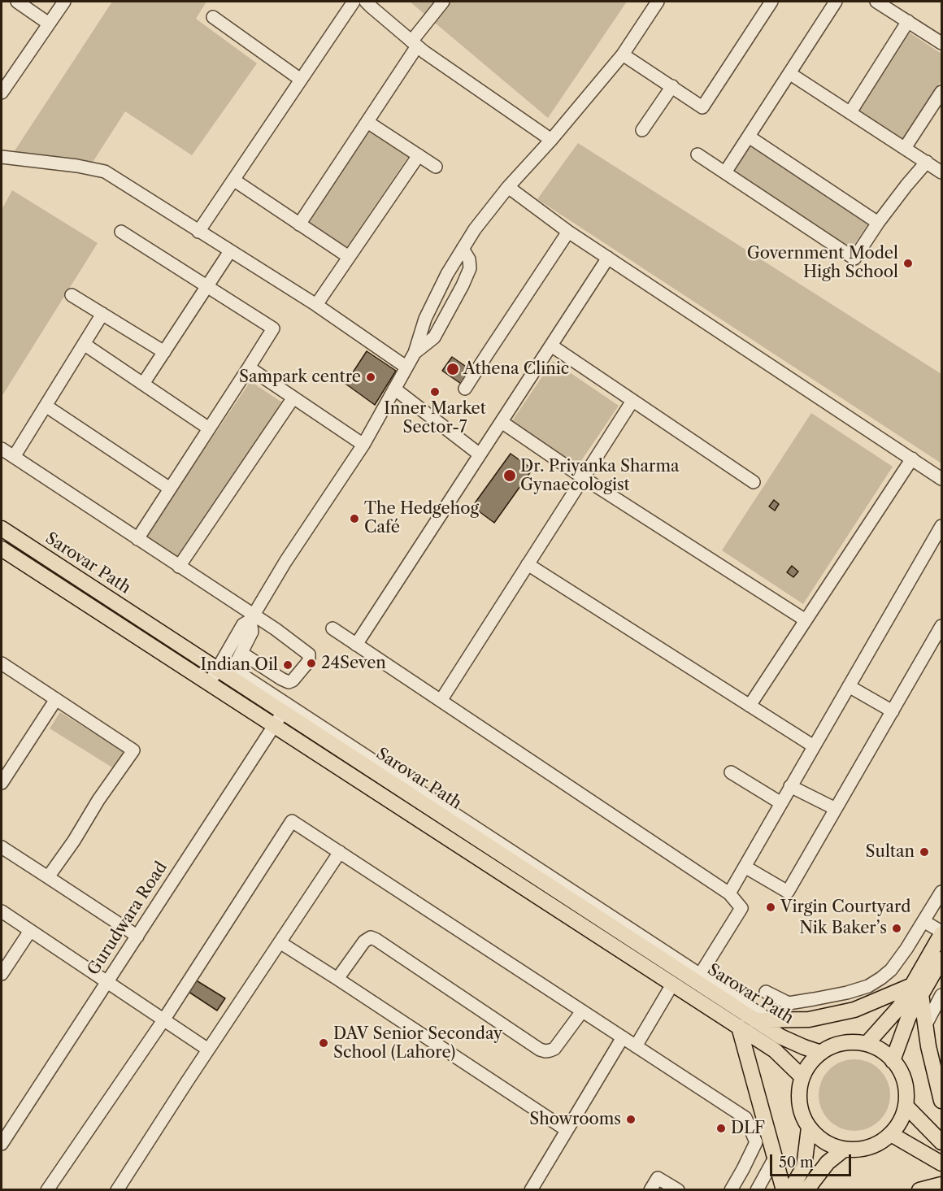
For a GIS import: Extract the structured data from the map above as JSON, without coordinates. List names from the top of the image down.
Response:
{
  "streets": {
    "main road": ["Sarovar Path"],
    "street": ["Gurudwara Road"]
  },
  "crossings": [
    ["Sarovar Path", "Gurudwara Road"]
  ],
  "places": [
    "Government Model High School",
    "Athena Clinic",
    "Sampark centre",
    "Inner Market Sector-7",
    "Dr. Priyanka Sharma Gynaecologist",
    "The Hedgehog Café",
    "24Seven",
    "Indian Oil",
    "Sultan",
    "Virgin Courtyard",
    "Nik Baker’s",
    "DAV Senior Seconday School (Lahore)",
    "Showrooms",
    "DLF"
  ],
  "scale_bar": "50 m"
}
